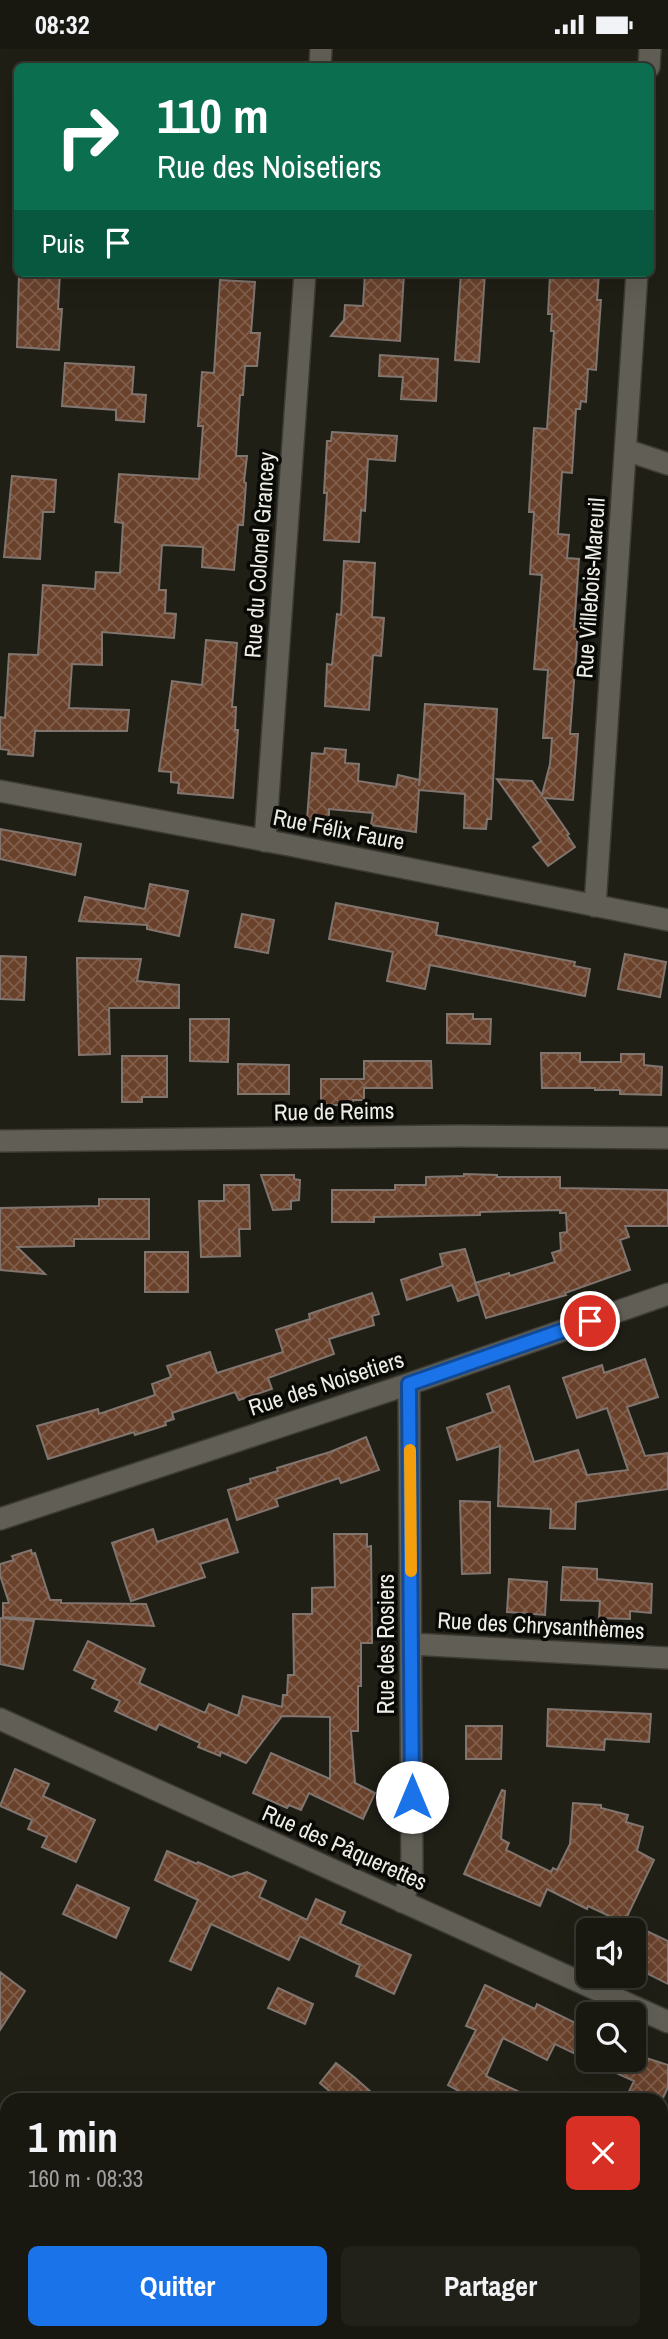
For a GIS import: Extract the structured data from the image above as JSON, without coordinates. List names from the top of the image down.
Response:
{
  "streets": {
    "street": [
      "Rue du Colonel Grancey",
      "Rue Villebois-Mareuil",
      "Rue Félix Faure",
      "Rue de Reims",
      "Rue des Noisetiers",
      "Rue des Chrysanthèmes",
      "Rue des Rosiers",
      "Rue des Pâquerettes"
    ]
  },
  "crossings": [
    ["Rue du Colonel Grancey", "Rue Félix Faure"],
    ["Rue Villebois-Mareuil", "Rue Félix Faure"],
    ["Rue des Noisetiers", "Rue des Rosiers"],
    ["Rue des Chrysanthèmes", "Rue des Rosiers"],
    ["Rue des Rosiers", "Rue des Pâquerettes"]
  ],
  "page": {
    "status": "08:32",
    "turn": ["110 m", "Rue des Noisetiers"],
    "then": "Puis",
    "heading": ["1 min", "160 m · 08:33"],
    "buttons": ["Quitter", "Partager"]
  }
}
